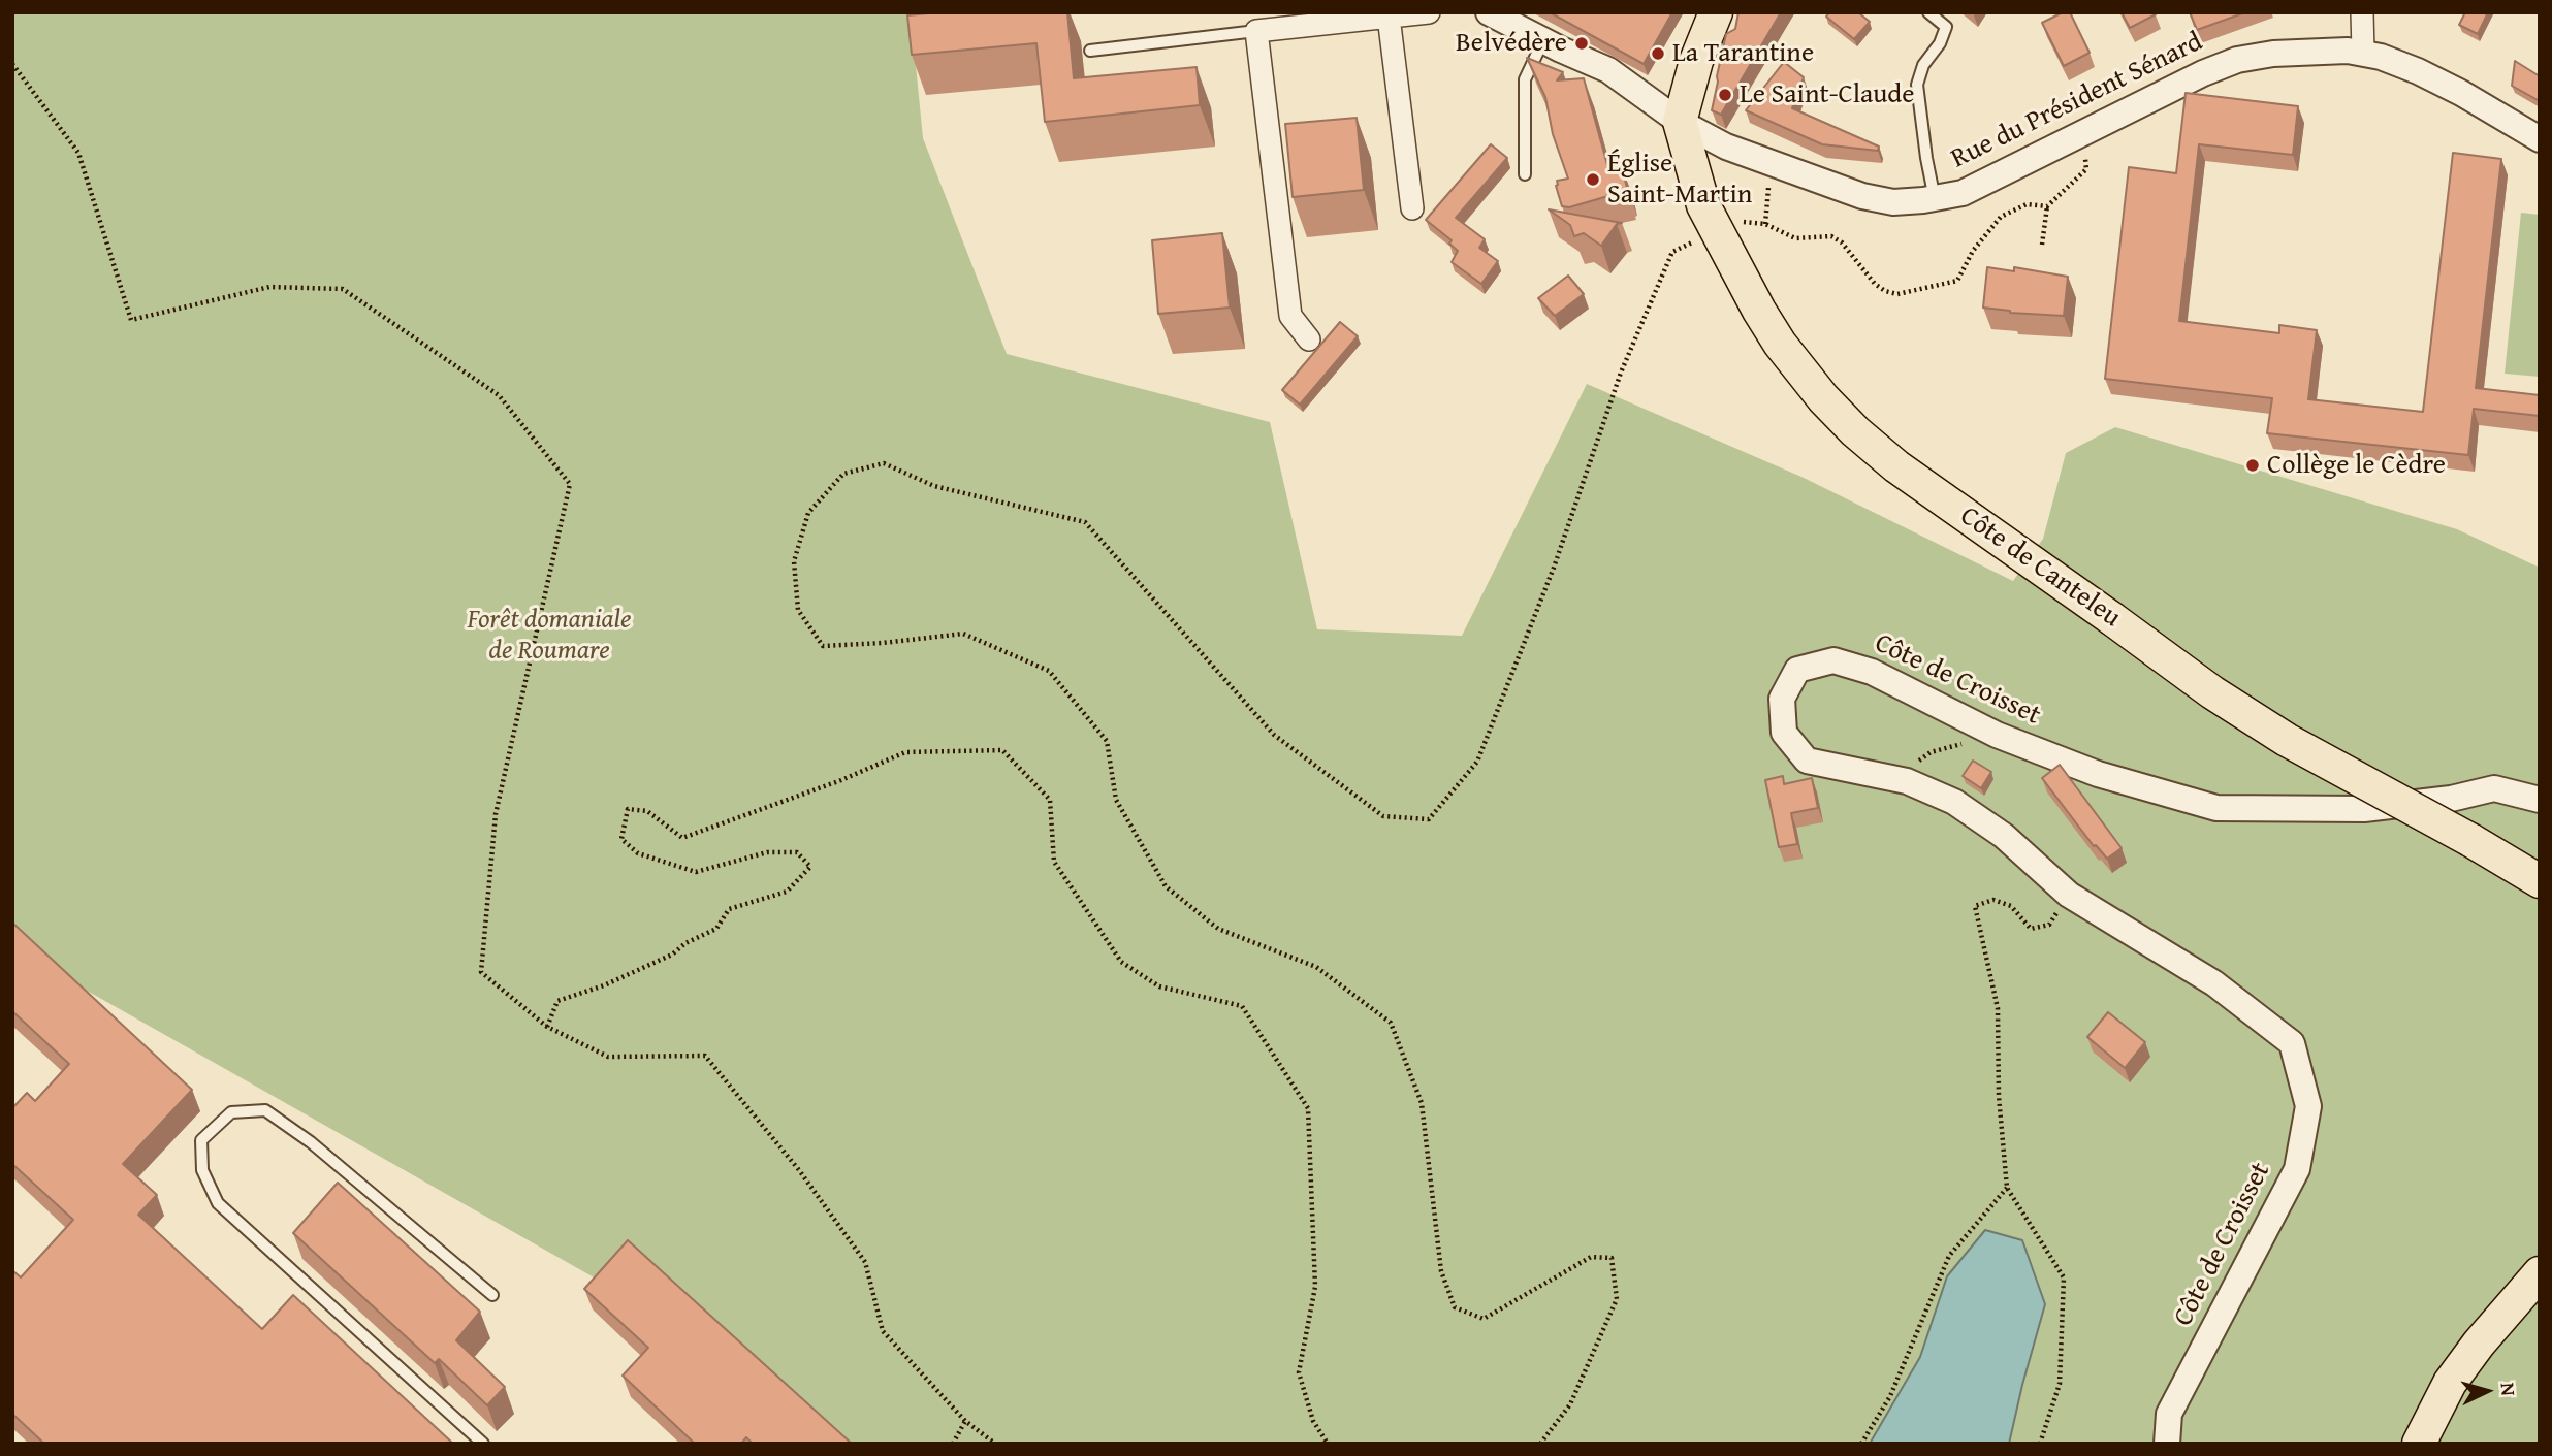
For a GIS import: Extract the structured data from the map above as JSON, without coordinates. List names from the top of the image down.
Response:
{
  "streets": {
    "main road": ["Côte de Canteleu"],
    "street": ["Rue du Président Sénard", "Côte de Croisset"]
  },
  "crossings": [
    ["Rue du Président Sénard", "Côte de Canteleu"]
  ],
  "parks": ["Forêt domaniale de Roumare"],
  "places": [
    "Belvédère",
    "La Tarantine",
    "Le Saint-Claude",
    "Église Saint-Martin",
    "Collège le Cèdre"
  ],
  "north": "right"
}
